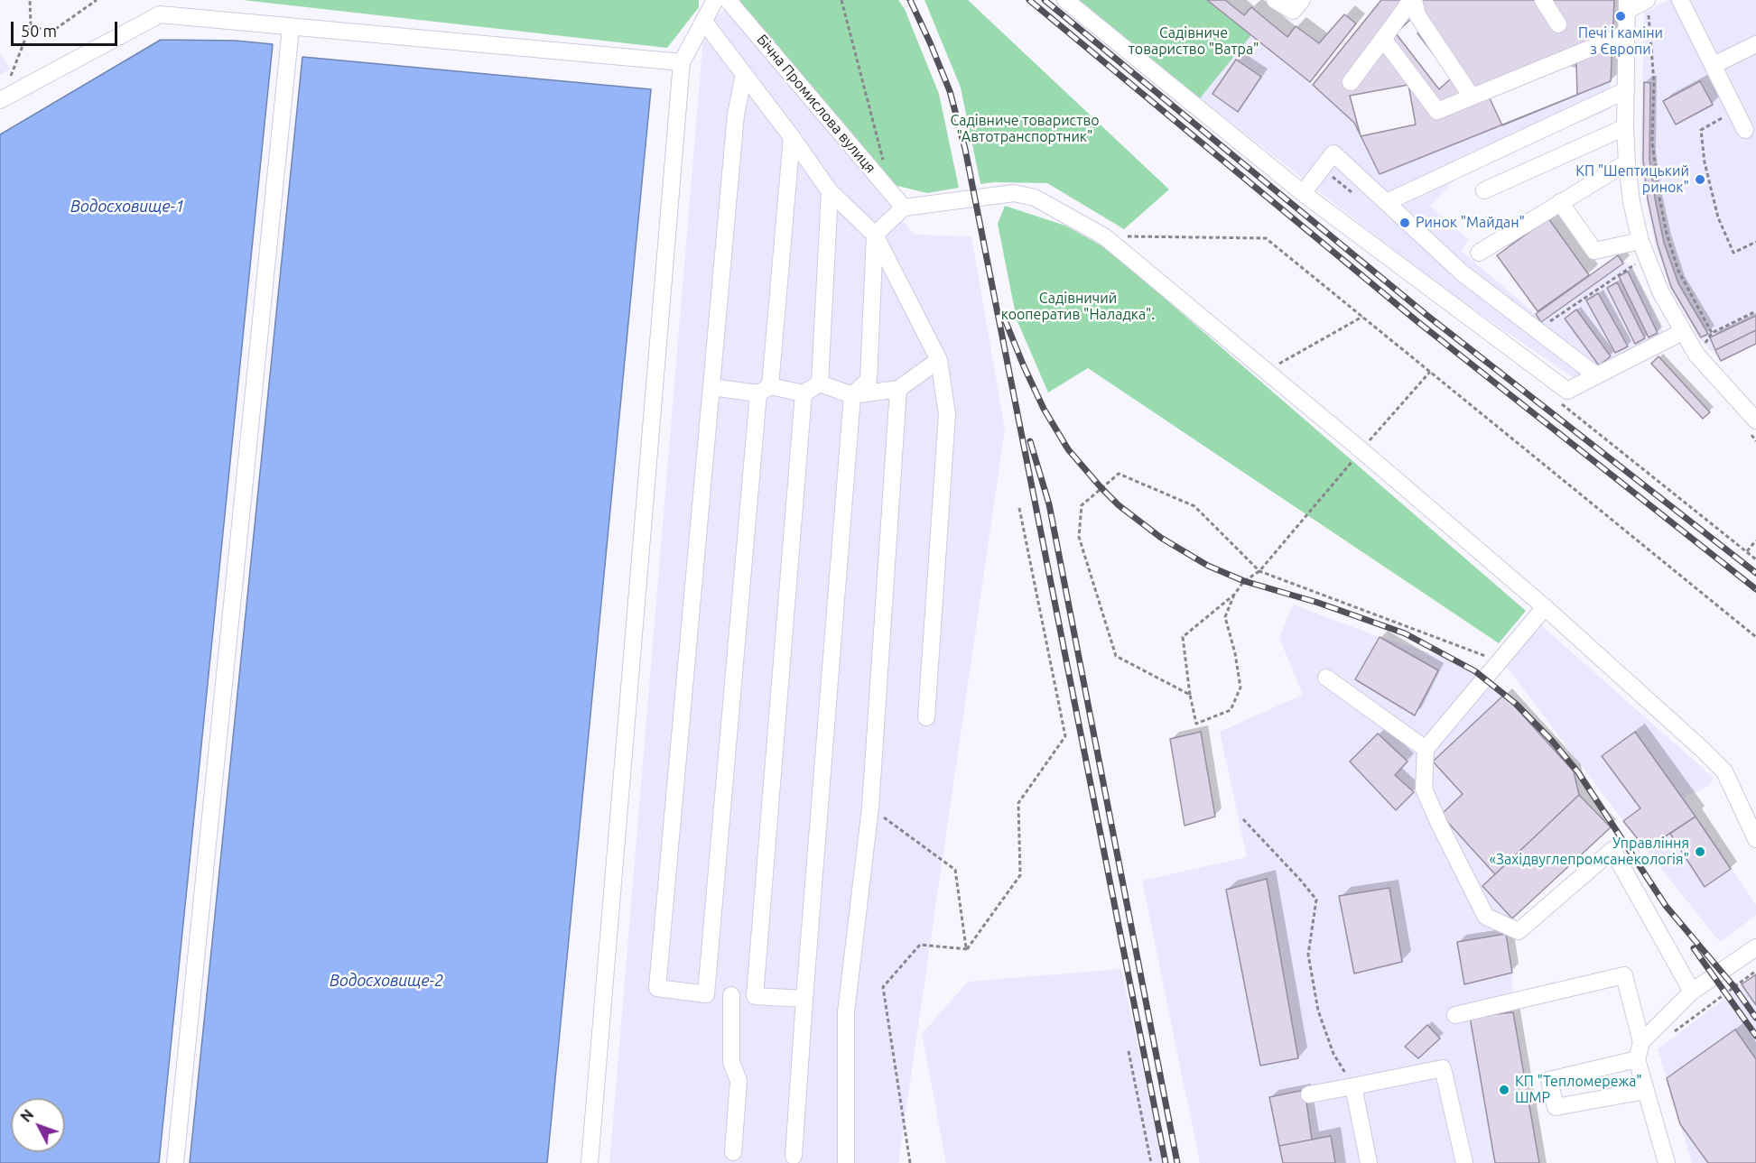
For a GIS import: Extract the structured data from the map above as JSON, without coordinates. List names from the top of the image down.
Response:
{
  "streets": {
    "street": ["Бічна Промислова вулиця"]
  },
  "water": ["Водосховище-1", "Водосховище-2"],
  "parks": ["Садівниче товариство \"Ватра\"", "Садівниче товариство \"Автотранспортник\"", "Садівничий кооператив \"Наладка\"."],
  "places": [
    "Печі і каміни з Європи",
    "КП \"Шептицький ринок\"",
    "Ринок \"Майдан\"",
    "Управління «Західвуглепромсанекологія\"",
    "КП \"Тепломережа\" ШМР"
  ],
  "scale_bar": "50 m",
  "north": "top left"
}
